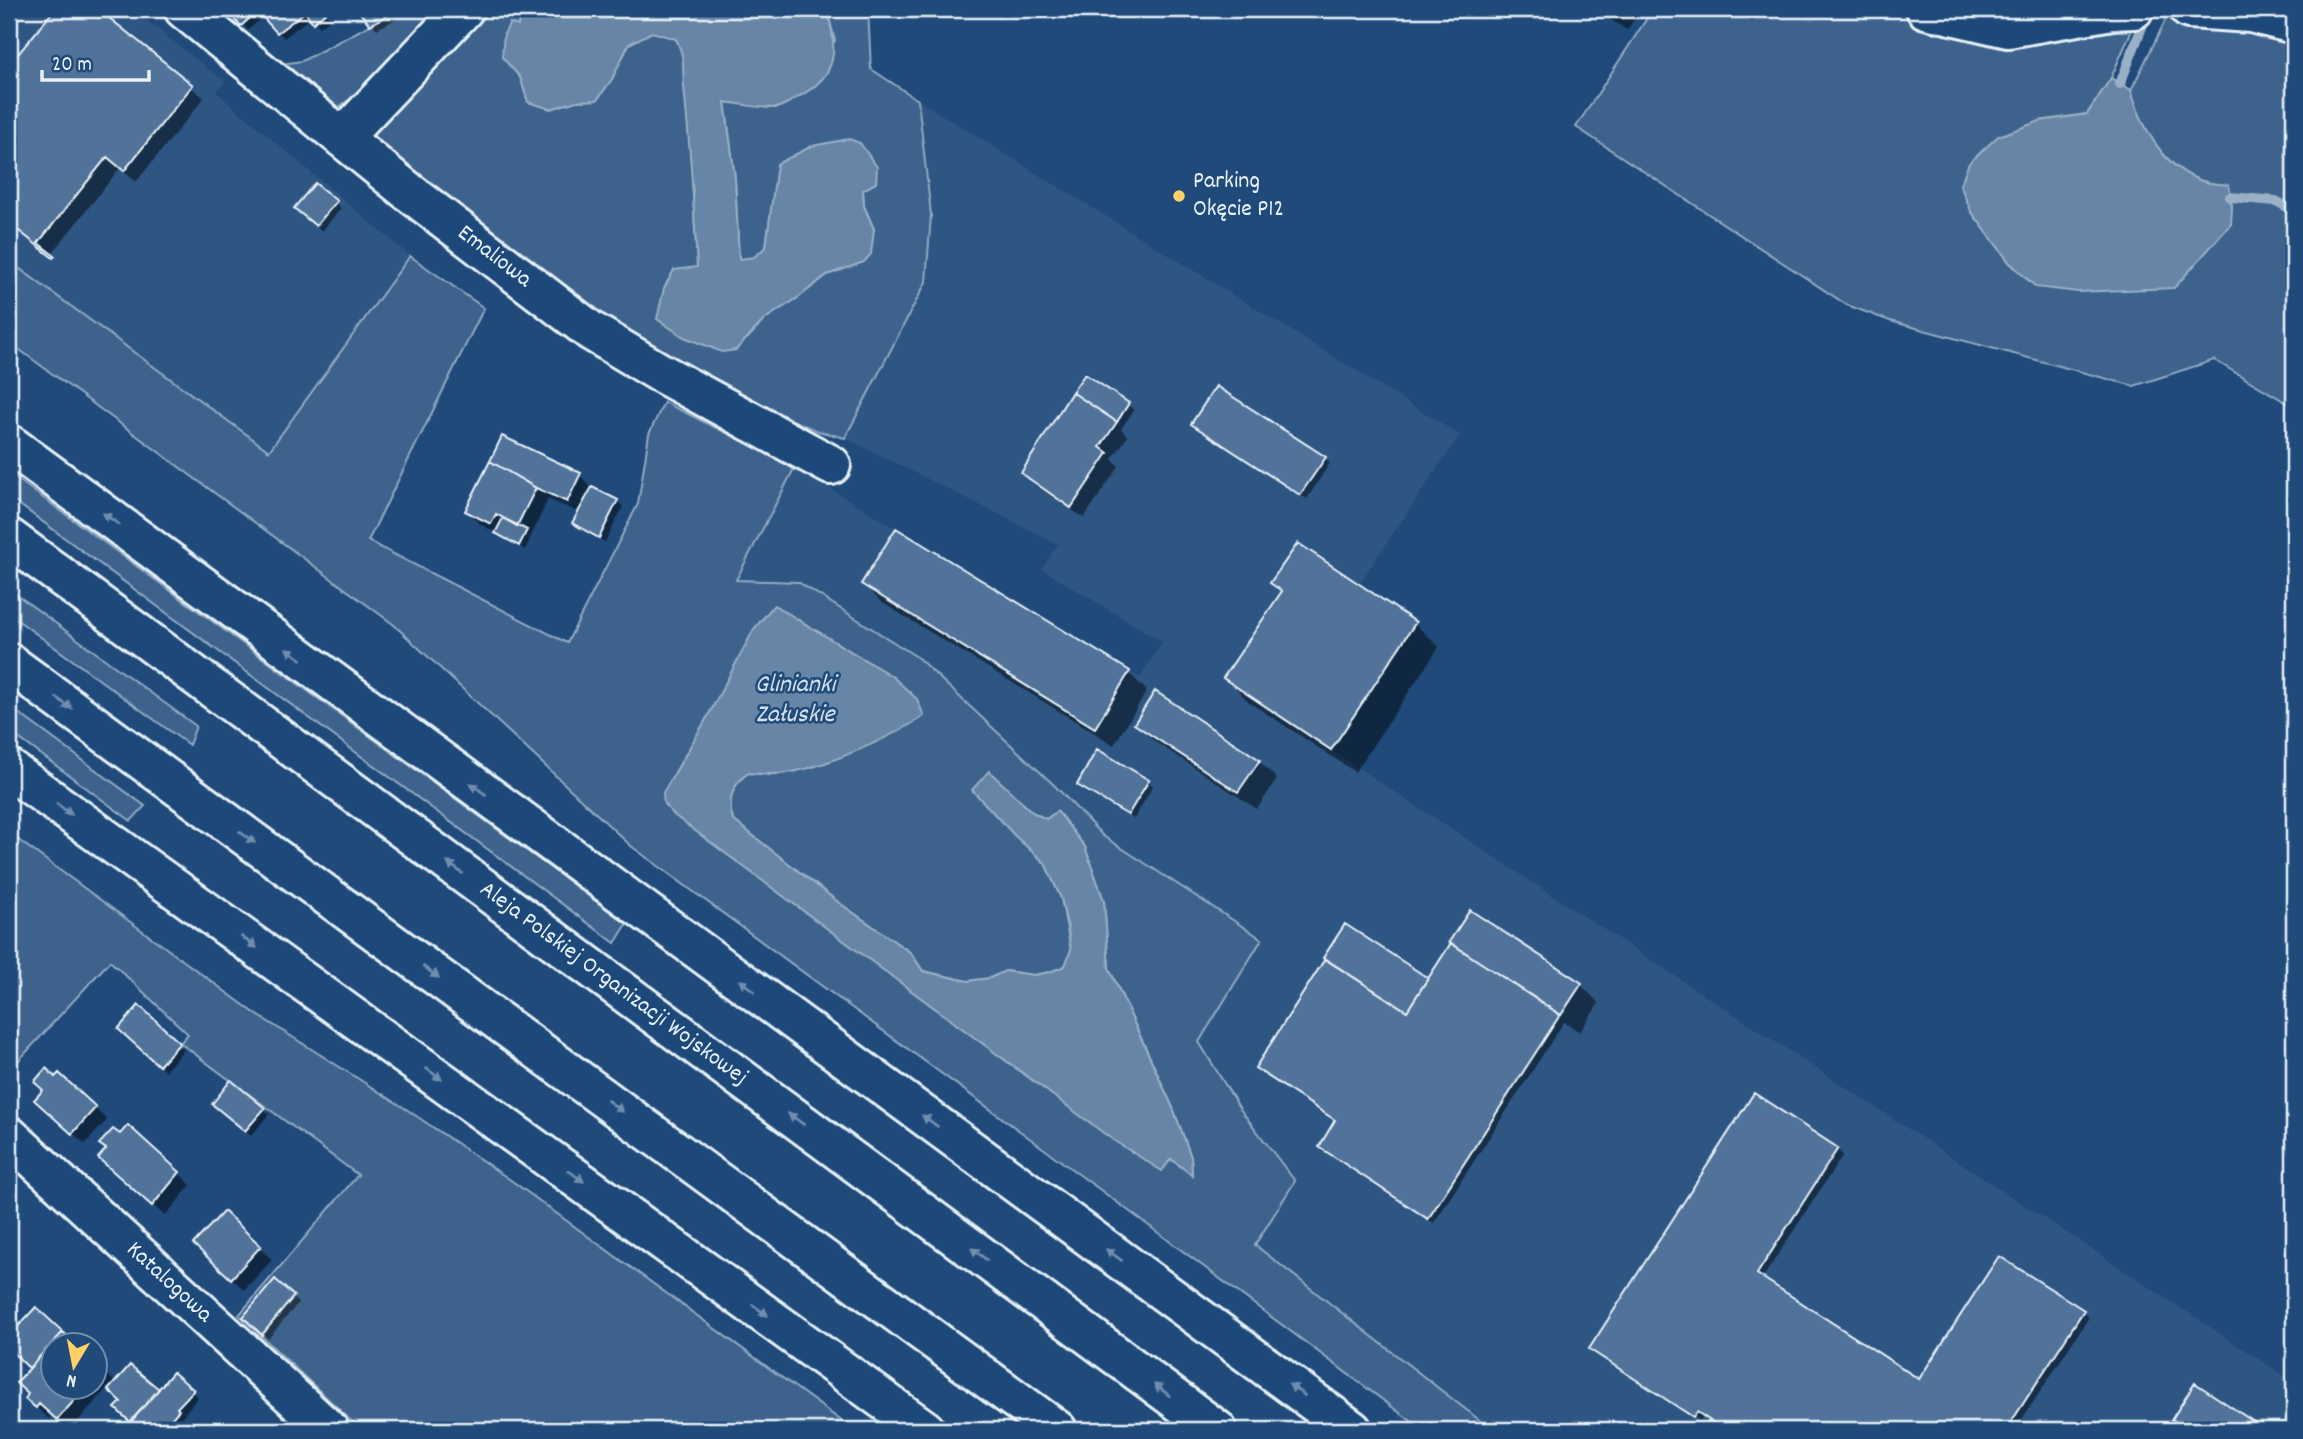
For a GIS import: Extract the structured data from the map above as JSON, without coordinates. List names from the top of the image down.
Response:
{
  "streets": {
    "main road": ["Emaliowa", "Aleja Polskiej Organizacji Wojskowej", "Katalogowa"]
  },
  "water": ["Glinianki Załuskie"],
  "places": ["Parking Okęcie P12"],
  "scale_bar": "20 m",
  "north": "bottom"
}
